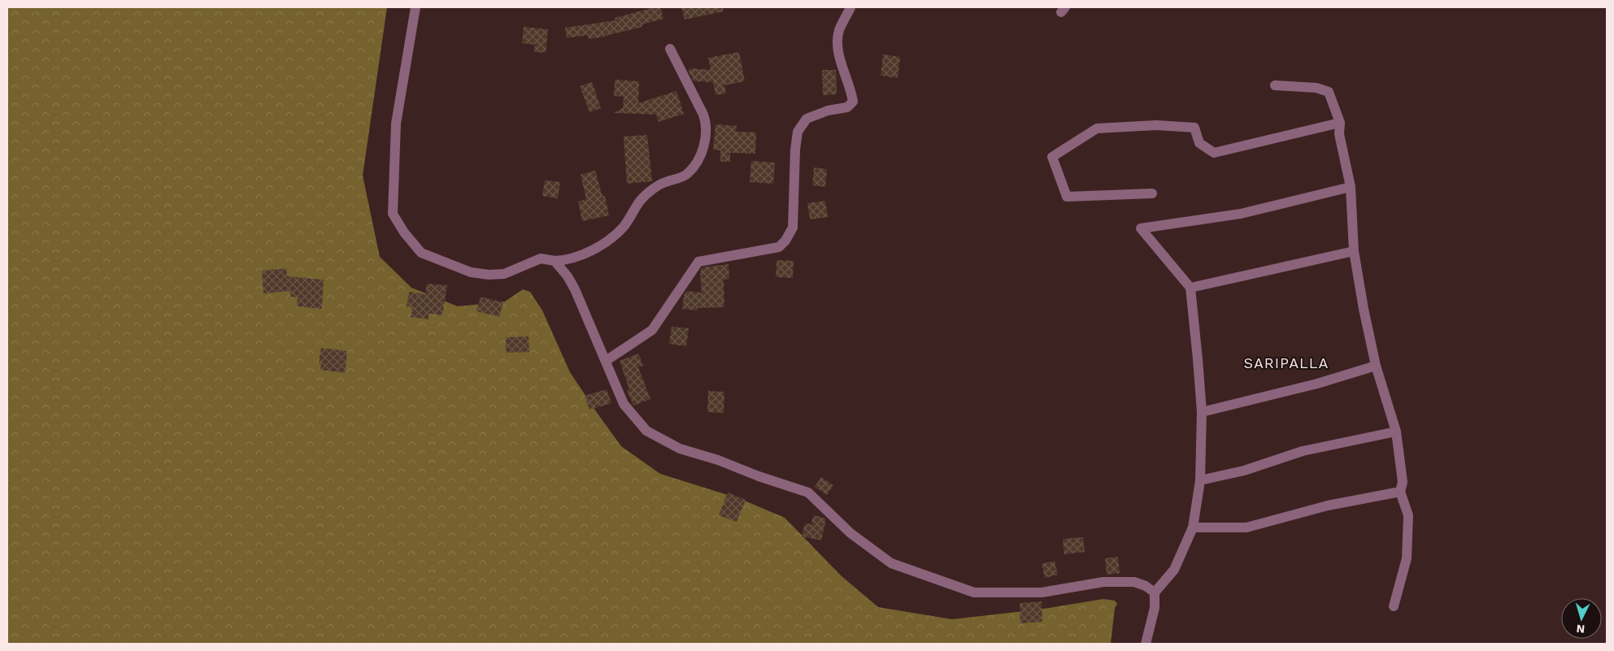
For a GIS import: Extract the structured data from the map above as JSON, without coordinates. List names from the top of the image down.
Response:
{
  "districts": ["SARIPALLA"],
  "north": "bottom"
}
